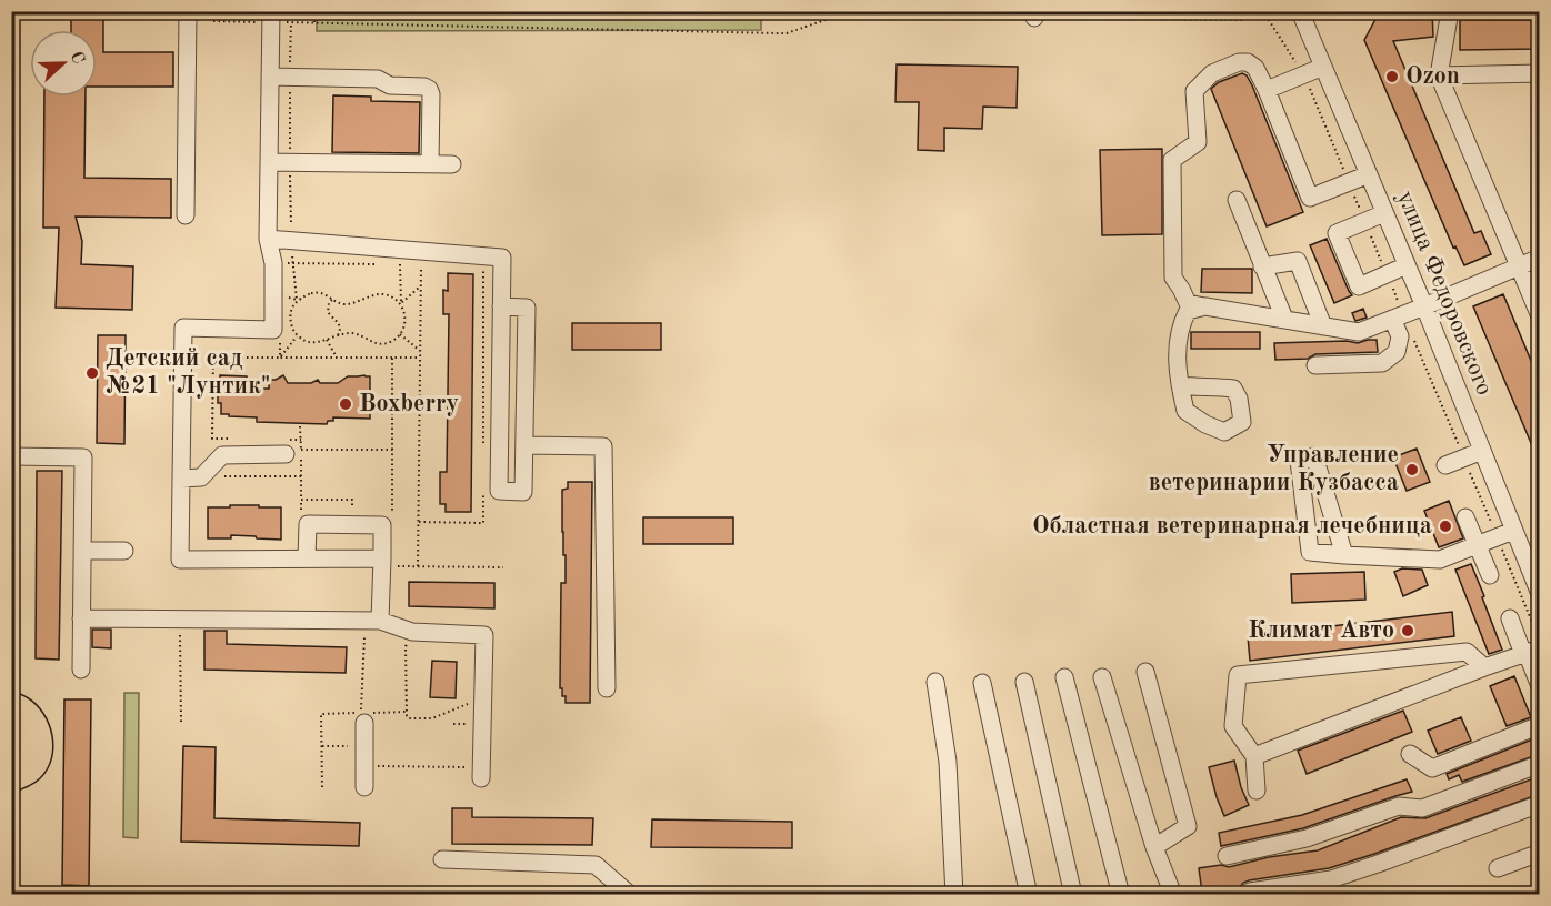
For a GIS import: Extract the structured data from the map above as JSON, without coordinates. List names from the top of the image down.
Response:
{
  "streets": {
    "street": ["улица Федоровского"]
  },
  "places": [
    "Ozon",
    "Детский сад №21 \"Лунтик\"",
    "Boxberry",
    "Управление ветеринарии Кузбасса",
    "Областная ветеринарная лечебница",
    "Климат Авто"
  ],
  "north": "right"
}
